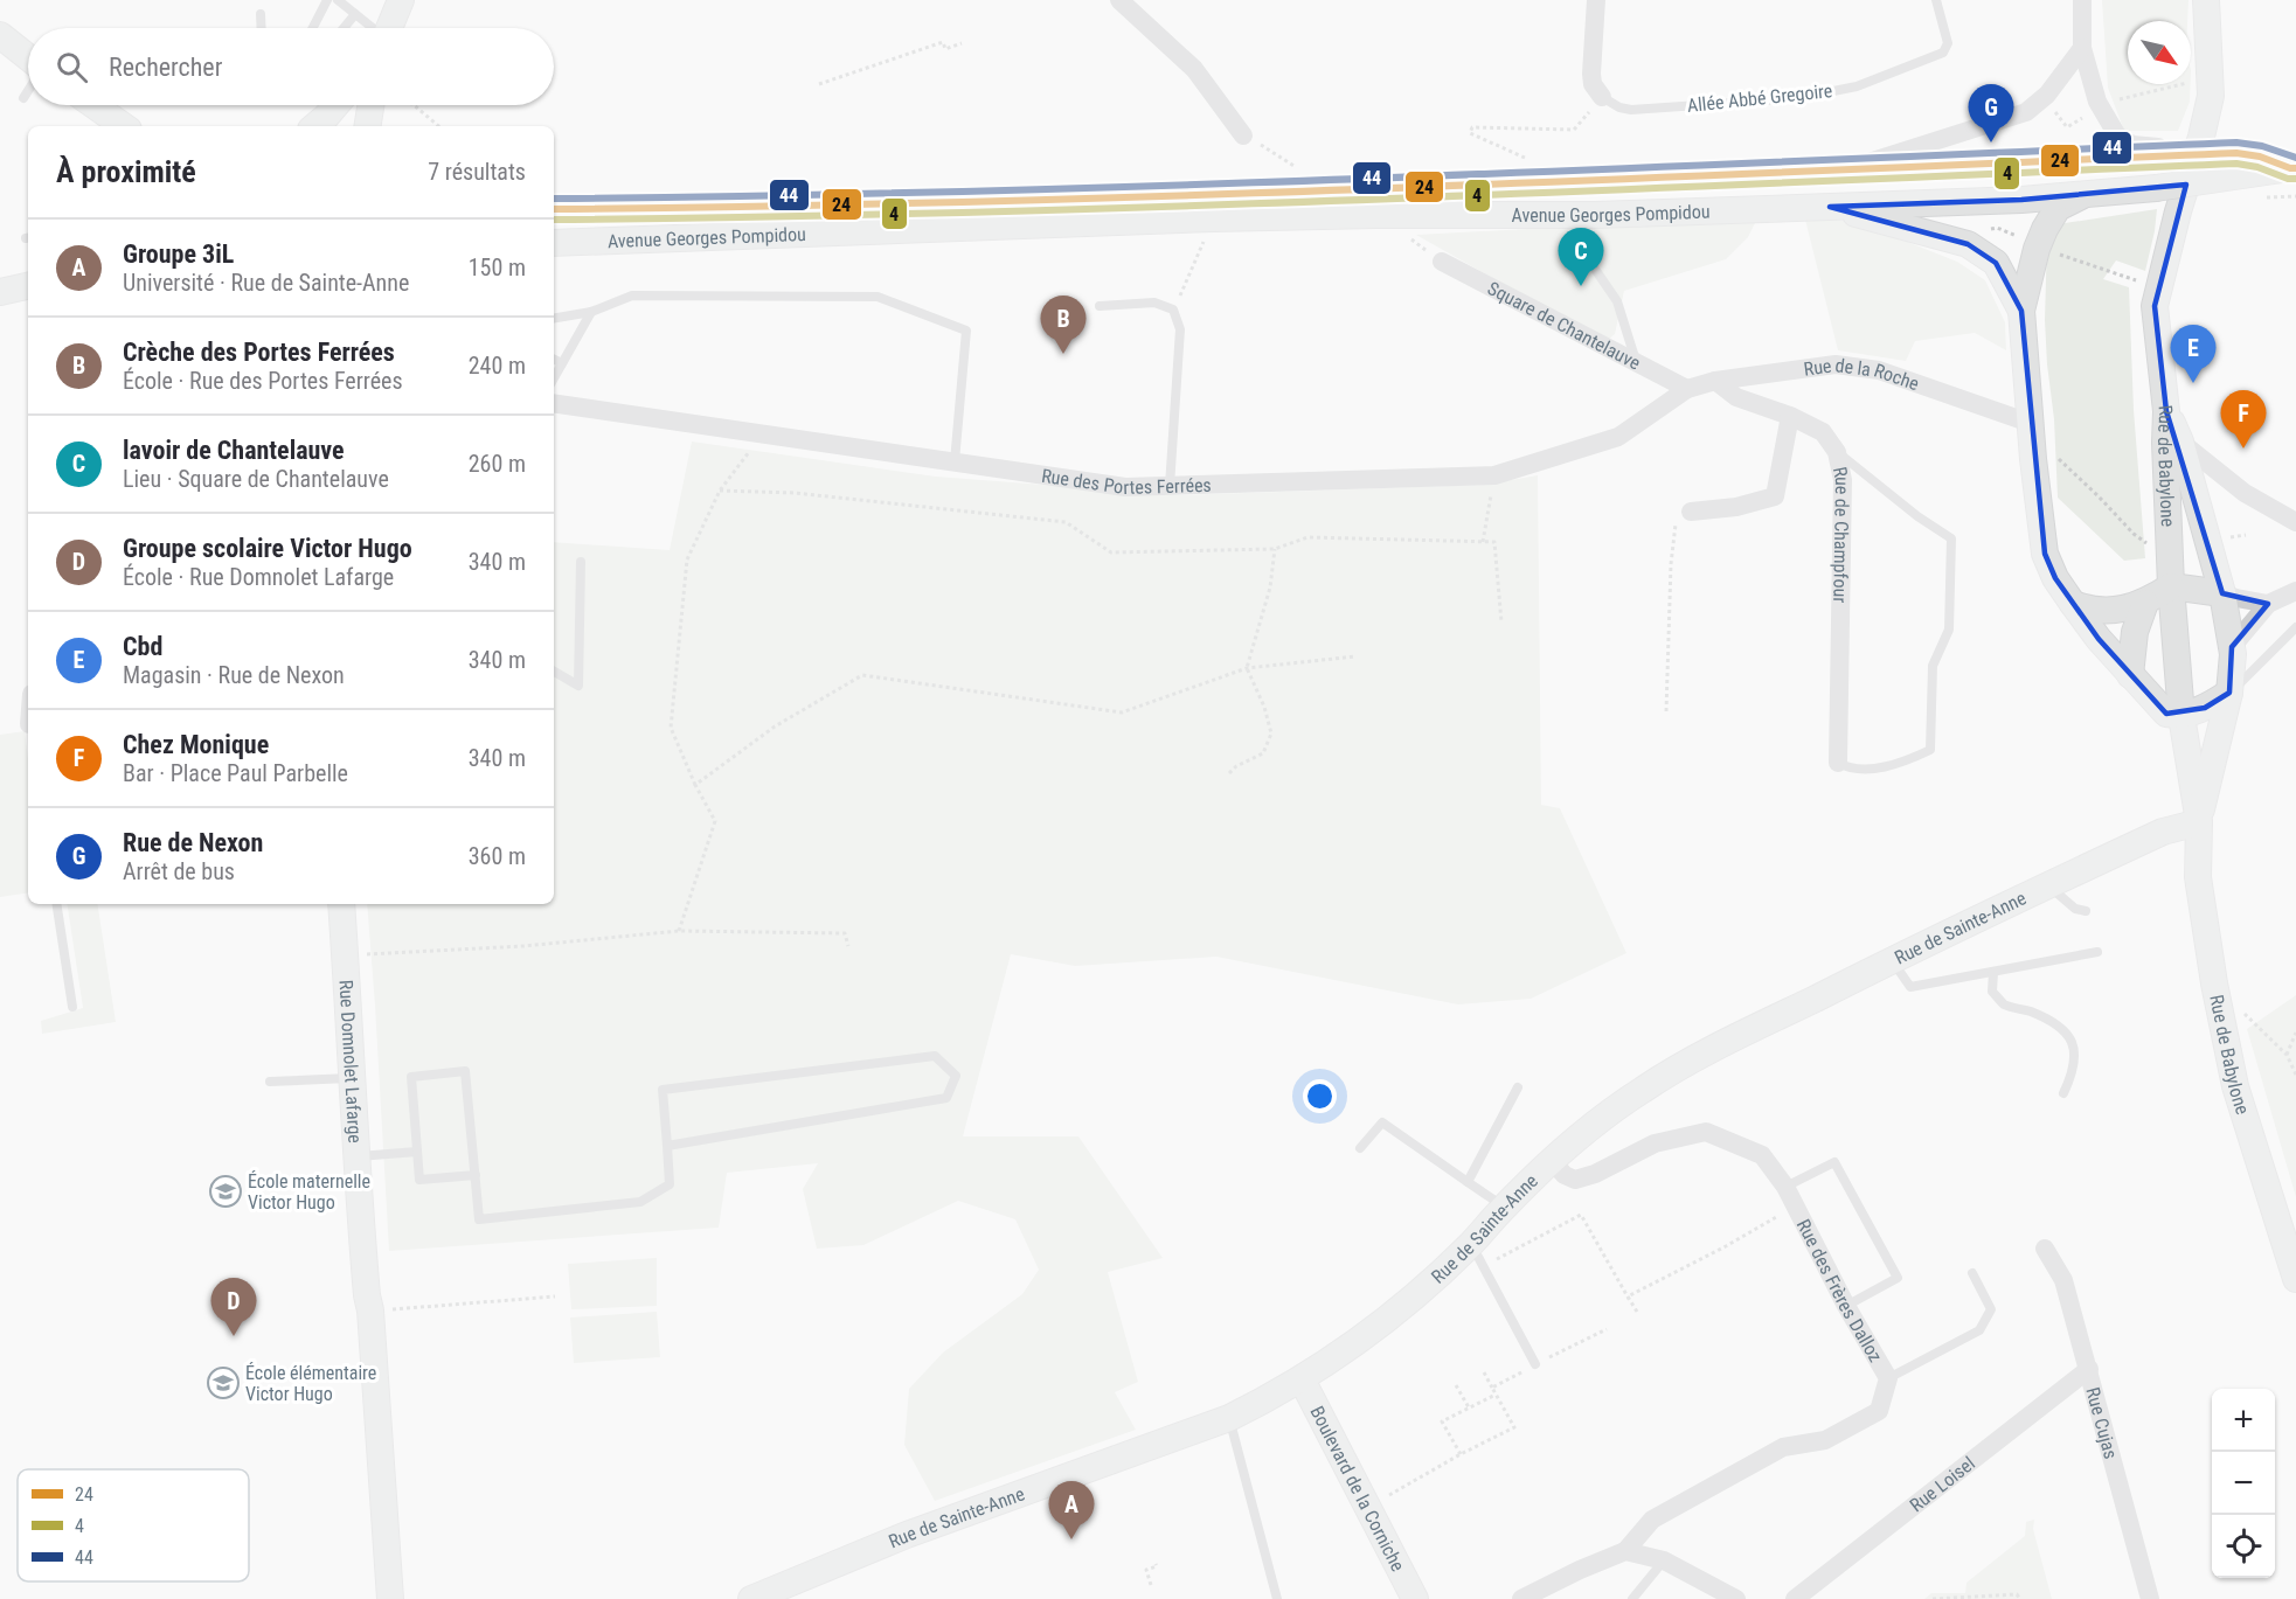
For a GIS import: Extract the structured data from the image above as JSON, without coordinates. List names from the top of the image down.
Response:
{
  "streets": {
    "street": [
      "Avenue Georges Pompidou",
      "Square de Chantelauve",
      "Rue de la Roche",
      "Rue des Portes Ferrées",
      "Rue de Babylone",
      "Rue de Champfour",
      "Rue de Sainte-Anne",
      "Rue Domnolet Lafarge",
      "Rue des Frères Dalloz",
      "Rue Cujas",
      "Rue Loisel",
      "Boulevard de la Corniche"
    ],
    "lane": ["Allée Abbé Gregoire"]
  },
  "crossings": [
    ["Square de Chantelauve", "Rue de la Roche"],
    ["Square de Chantelauve", "Rue des Portes Ferrées"],
    ["Rue de la Roche", "Rue des Portes Ferrées"],
    ["Rue de la Roche", "Rue de Champfour"],
    ["Rue de Babylone", "Rue de Sainte-Anne"],
    ["Rue de Sainte-Anne", "Rue des Frères Dalloz"],
    ["Rue de Sainte-Anne", "Boulevard de la Corniche"],
    ["Rue Cujas", "Rue Loisel"]
  ],
  "places": {
    "school or university": ["École maternelle Victor Hugo", "École élémentaire Victor Hugo"]
  },
  "lines": ["transit line 44", "transit line 24", "transit line 4"],
  "legend": ["24", "4", "44"],
  "north": "bottom right",
  "page": {
    "search": "Rechercher",
    "pins": [
      "G",
      "C",
      "B",
      "E",
      "F",
      "D",
      "A"
    ],
    "heading": ["À proximité", "7 résultats"],
    "list": [
      {
        "mark": "A",
        "name": "Groupe 3iL",
        "note": "Université · Rue de Sainte-Anne",
        "value": "150 m"
      },
      {
        "mark": "B",
        "name": "Crèche des Portes Ferrées",
        "note": "École · Rue des Portes Ferrées",
        "value": "240 m"
      },
      {
        "mark": "C",
        "name": "lavoir de Chantelauve",
        "note": "Lieu · Square de Chantelauve",
        "value": "260 m"
      },
      {
        "mark": "D",
        "name": "Groupe scolaire Victor Hugo",
        "note": "École · Rue Domnolet Lafarge",
        "value": "340 m"
      },
      {
        "mark": "E",
        "name": "Cbd",
        "note": "Magasin · Rue de Nexon",
        "value": "340 m"
      },
      {
        "mark": "F",
        "name": "Chez Monique",
        "note": "Bar · Place Paul Parbelle",
        "value": "340 m"
      },
      {
        "mark": "G",
        "name": "Rue de Nexon",
        "note": "Arrêt de bus",
        "value": "360 m"
      }
    ],
    "map_buttons": ["+", "−"]
  }
}
